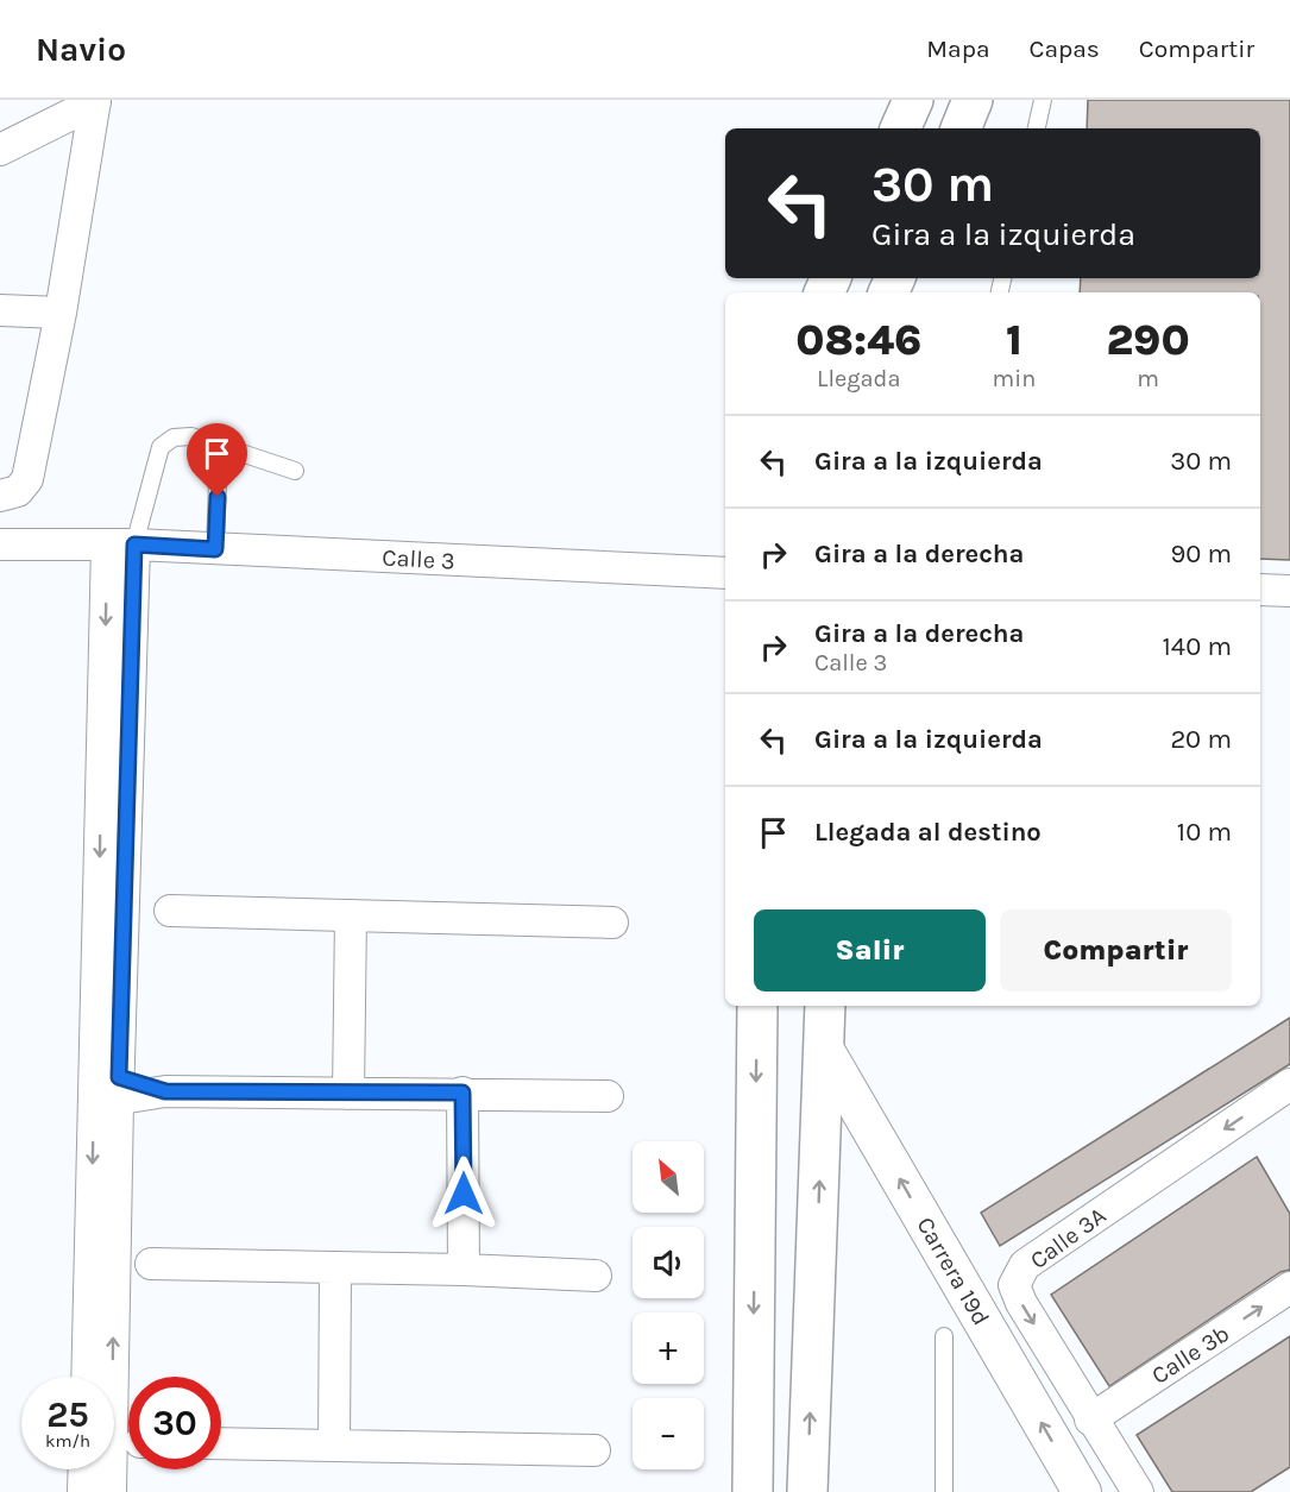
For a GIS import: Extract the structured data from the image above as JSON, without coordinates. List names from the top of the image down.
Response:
{
  "streets": {
    "street": [
      "Calle 3",
      "Calle 3A",
      "Carrera 19d",
      "Calle 3b"
    ]
  },
  "crossings": [
    ["Calle 3A", "Calle 3b"]
  ],
  "one_way": ["Carrera 19d", "Calle 3b"],
  "north": "top left",
  "page": {
    "header": "Navio",
    "nav": ["Mapa", "Capas", "Compartir"],
    "turn": ["30 m", "Gira a la izquierda"],
    "eta": [
      "08:46",
      "Llegada",
      "1",
      "min",
      "290",
      "m"
    ],
    "list": [
      {
        "name": "Gira a la izquierda",
        "value": "30 m"
      },
      {
        "name": "Gira a la derecha",
        "value": "90 m"
      },
      {
        "name": "Gira a la derecha",
        "note": "Calle 3",
        "value": "140 m"
      },
      {
        "name": "Gira a la izquierda",
        "value": "20 m"
      },
      {
        "name": "Llegada al destino",
        "value": "10 m"
      }
    ],
    "buttons": ["Salir", "Compartir"],
    "map_buttons": ["+", "−"],
    "speed": "25 km/h",
    "limit": "30"
  }
}
